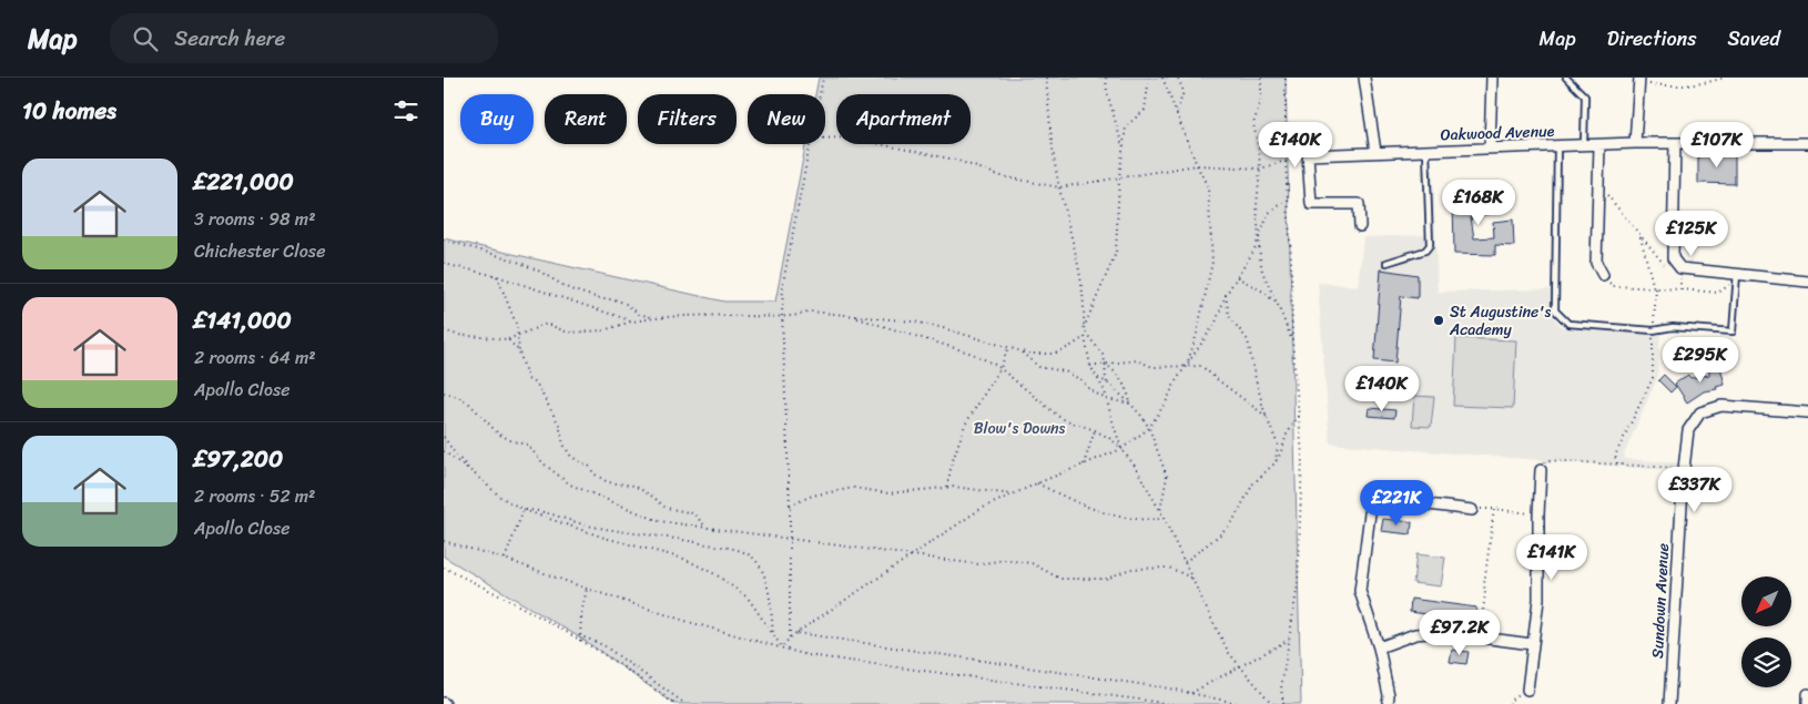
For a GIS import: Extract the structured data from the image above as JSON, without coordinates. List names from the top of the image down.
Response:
{
  "streets": {
    "street": ["Oakwood Avenue", "Sundown Avenue"]
  },
  "parks": ["Blow's Downs"],
  "places": ["St Augustine's Academy"],
  "north": "bottom left",
  "page": {
    "header": "Map",
    "search": "Search here",
    "nav": ["Map", "Directions", "Saved"],
    "heading": "10 homes",
    "chip": [
      "Buy",
      "Rent",
      "Filters",
      "New",
      "Apartment"
    ],
    "price": [
      "£140K",
      "£107K",
      "£168K",
      "£125K",
      "£295K",
      "£140K",
      "£337K",
      "£221K",
      "£141K",
      "£97.2K"
    ],
    "list": [
      {
        "name": "£221,000",
        "note": "3 rooms · 98 m² · Chichester Close"
      },
      {
        "name": "£141,000",
        "note": "2 rooms · 64 m² · Apollo Close"
      },
      {
        "name": "£97,200",
        "note": "2 rooms · 52 m² · Apollo Close"
      }
    ]
  }
}
